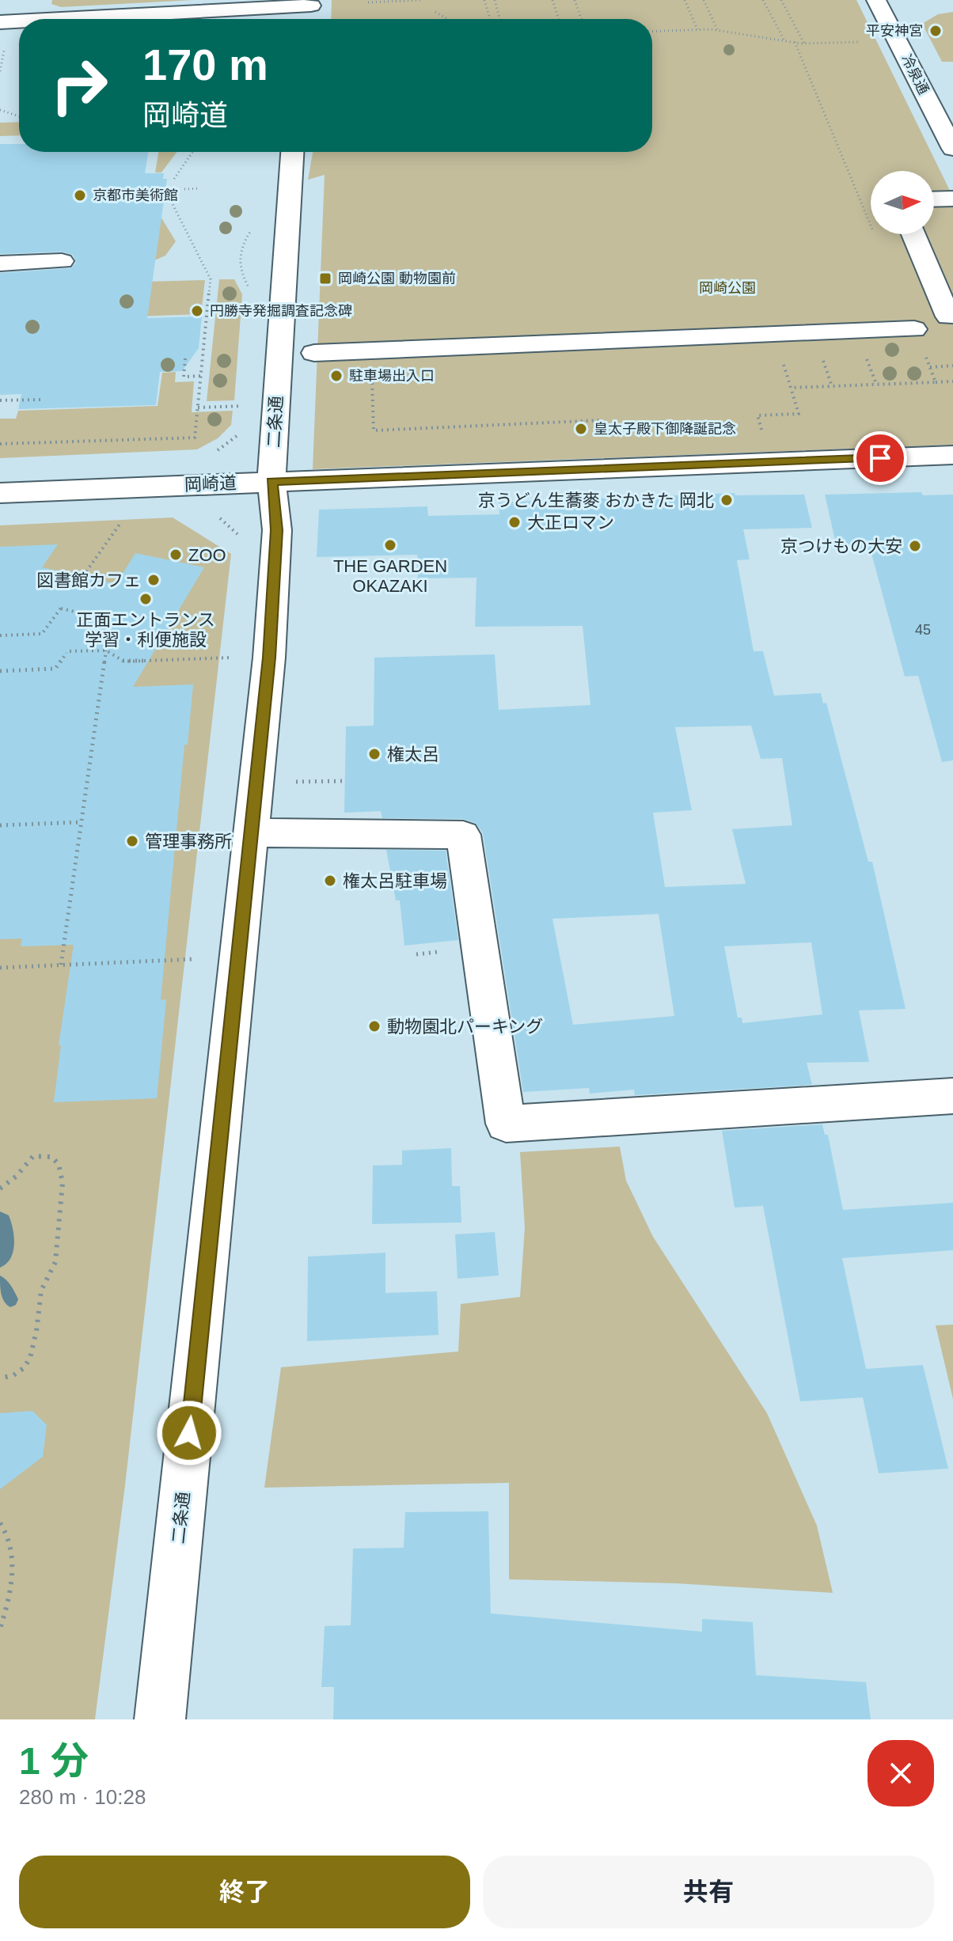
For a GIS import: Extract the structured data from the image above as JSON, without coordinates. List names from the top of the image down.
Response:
{
  "streets": {
    "street": ["冷泉通", "二条通", "岡崎道"]
  },
  "crossings": [
    ["二条通", "岡崎道"]
  ],
  "parks": ["岡崎公園"],
  "places": {
    "other": [
      "平安神宮",
      "京都市美術館",
      "円勝寺発掘調査記念碑",
      "駐車場出入口",
      "皇太子殿下御降誕記念",
      "京うどん生蕎麥 おかきた 岡北",
      "大正ロマン",
      "THE GARDEN OKAZAKI",
      "京つけもの大安",
      "ZOO",
      "図書館カフェ",
      "正面エントランス 学習・利便施設",
      "権太呂",
      "管理事務所",
      "権太呂駐車場",
      "動物園北パーキング"
    ],
    "transit": ["岡崎公園 動物園前"]
  },
  "house_numbers": ["45"],
  "north": "right",
  "page": {
    "turn": ["170 m", "岡崎道"],
    "heading": ["1 分", "280 m · 10:28"],
    "buttons": ["終了", "共有"]
  }
}
